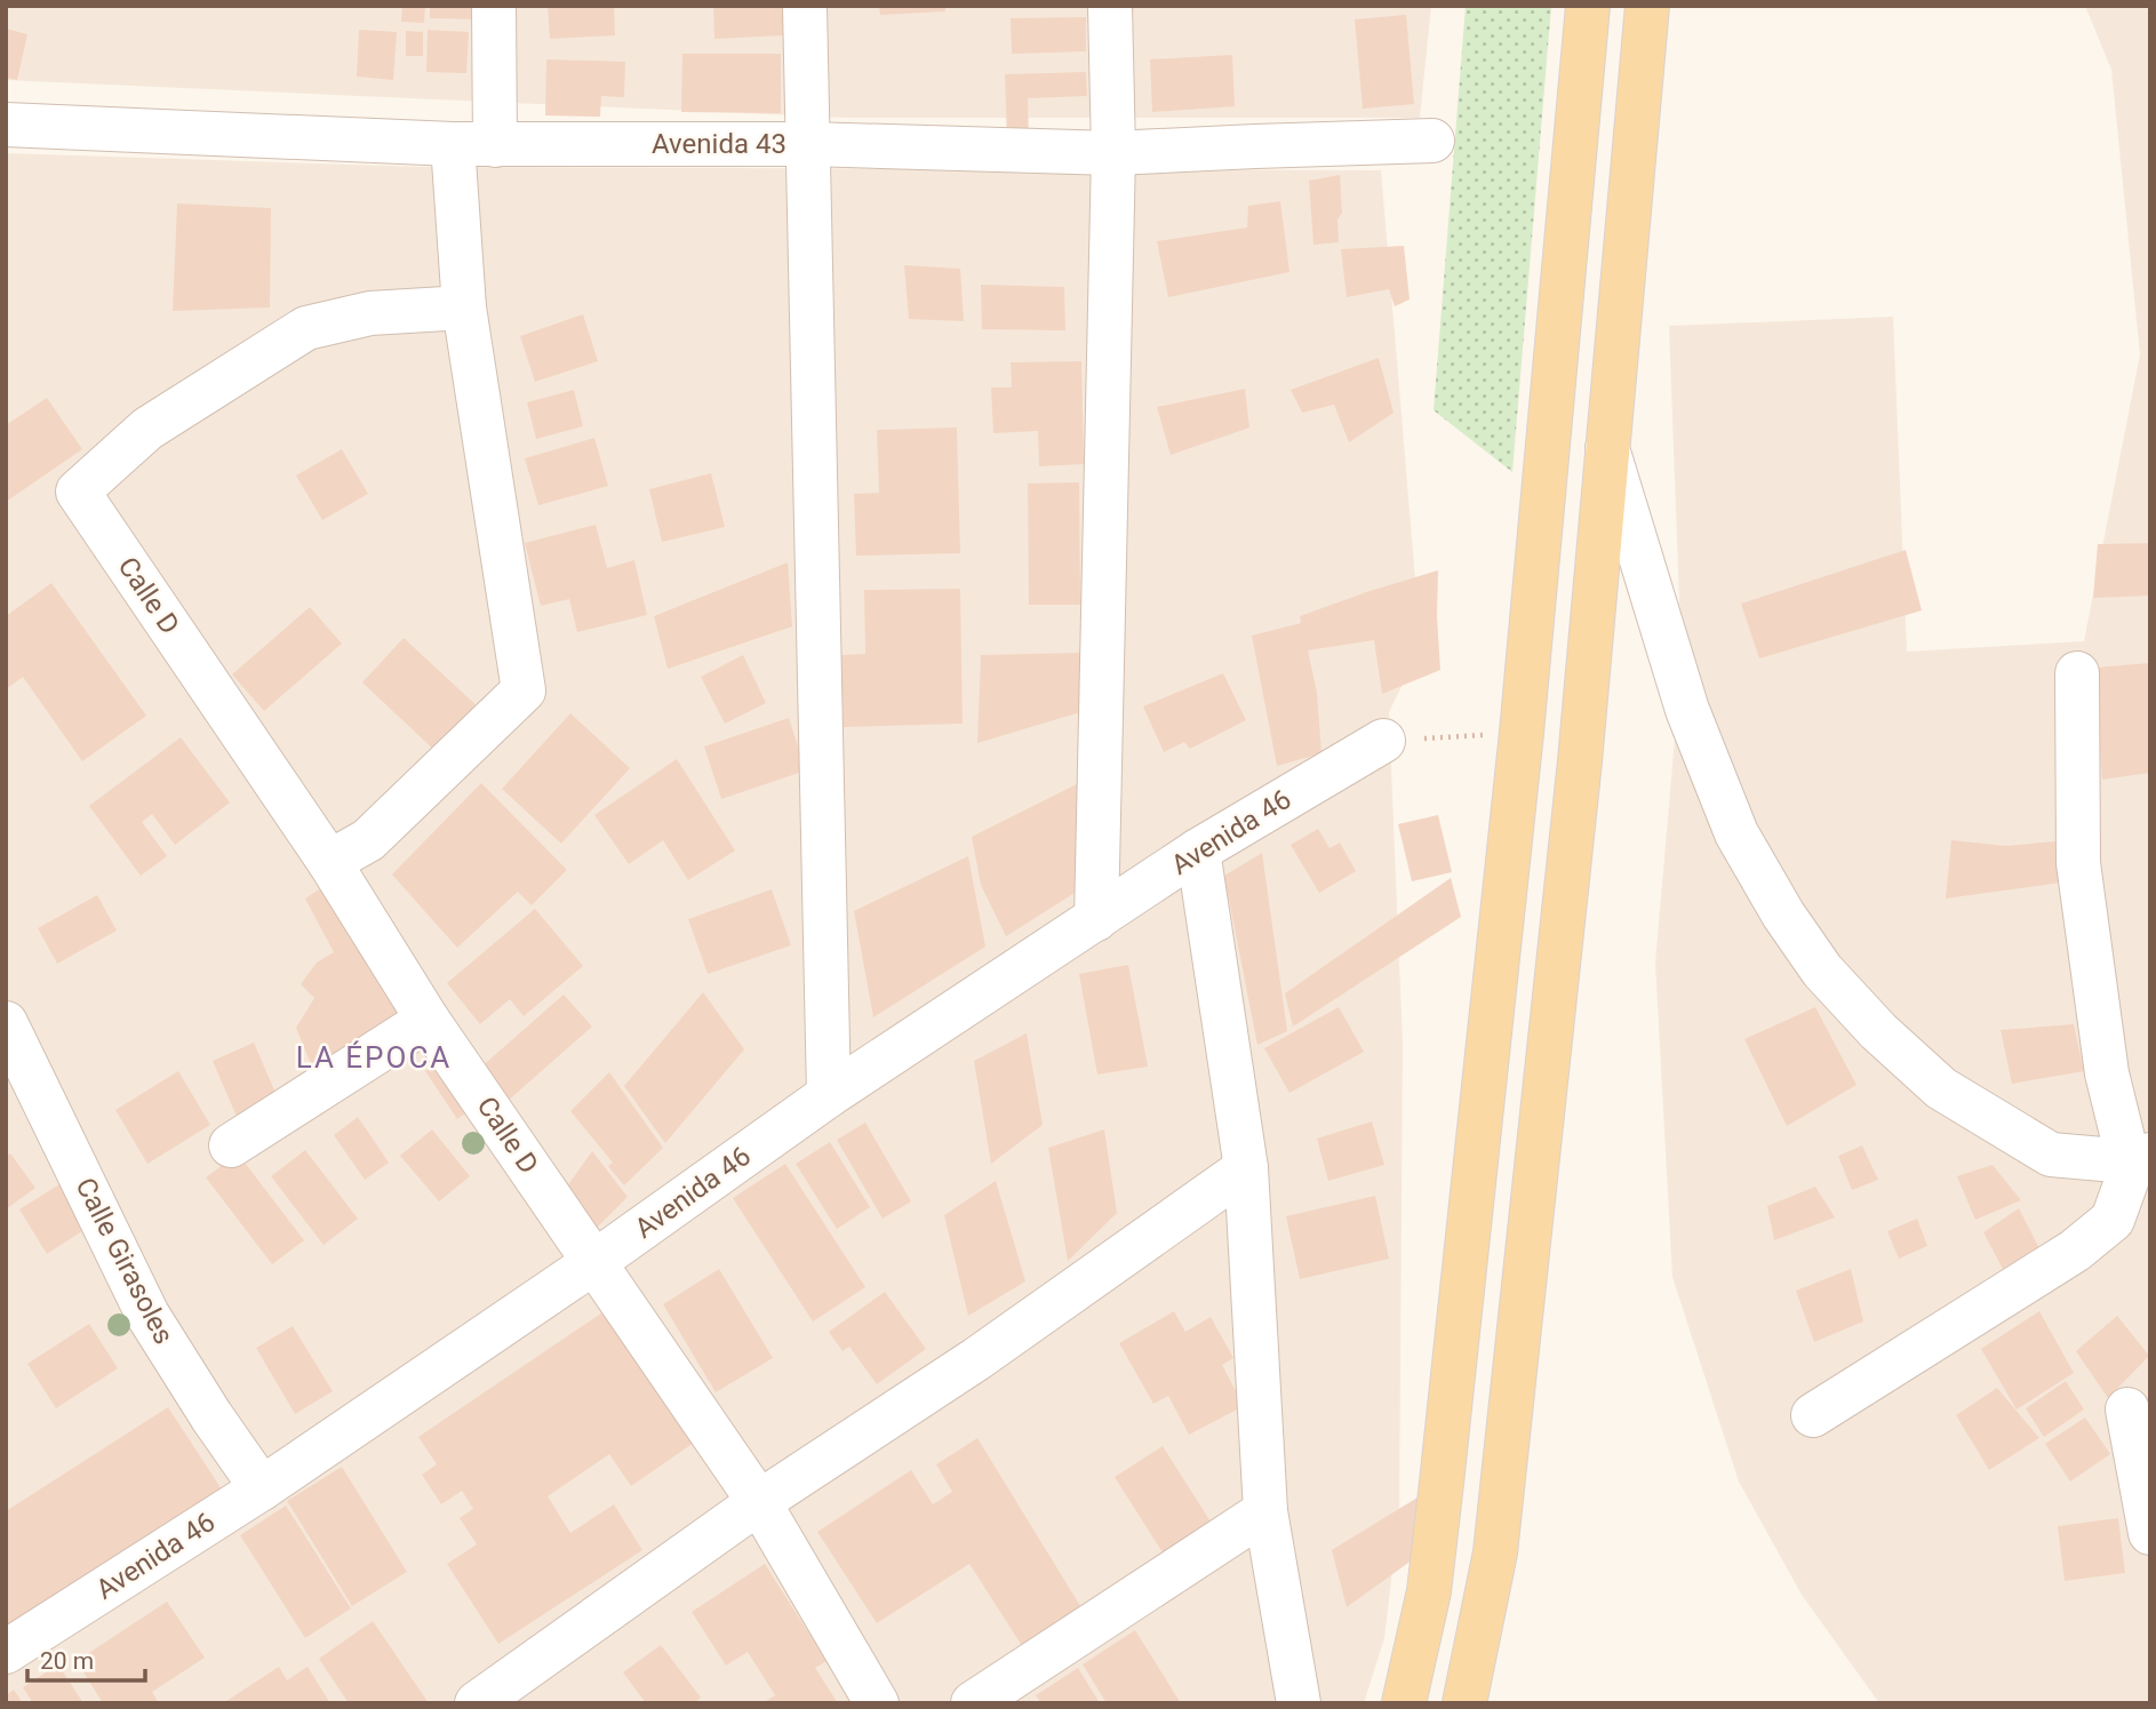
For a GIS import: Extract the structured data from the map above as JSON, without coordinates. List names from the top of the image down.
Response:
{
  "streets": {
    "street": [
      "Avenida 43",
      "Calle D",
      "Avenida 46",
      "Calle Girasoles"
    ]
  },
  "crossings": [
    ["Calle D", "Avenida 46"],
    ["Avenida 46", "Calle Girasoles"]
  ],
  "districts": ["LA ÉPOCA"],
  "scale_bar": "20 m"
}
